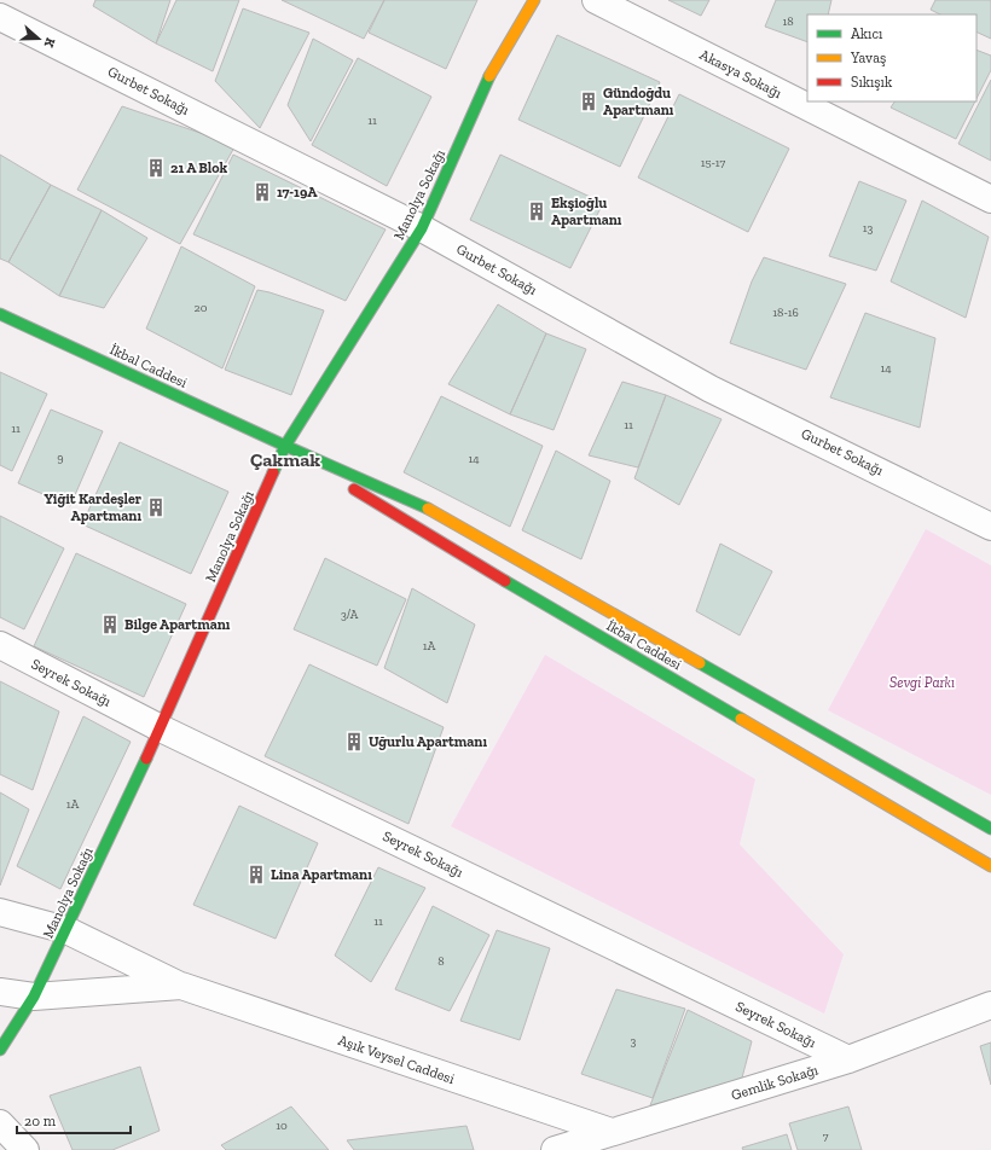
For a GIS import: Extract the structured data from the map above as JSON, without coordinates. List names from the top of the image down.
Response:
{
  "streets": {
    "main road": ["Manolya Sokağı", "İkbal Caddesi"],
    "street": [
      "Akasya Sokağı",
      "Gurbet Sokağı",
      "Seyrek Sokağı",
      "Aşık Veysel Caddesi",
      "Gemlik Sokağı"
    ]
  },
  "crossings": [
    ["Gurbet Sokağı", "Manolya Sokağı"],
    ["Manolya Sokağı", "İkbal Caddesi"],
    ["Manolya Sokağı", "Seyrek Sokağı"],
    ["Manolya Sokağı", "Aşık Veysel Caddesi"],
    ["Seyrek Sokağı", "Gemlik Sokağı"],
    ["Aşık Veysel Caddesi", "Gemlik Sokağı"]
  ],
  "districts": ["Çakmak"],
  "parks": ["Sevgi Parkı"],
  "places": {
    "building": [
      "Gündoğdu Apartmanı",
      "21 A Blok",
      "17-19A",
      "Ekşioğlu Apartmanı",
      "Yiğit Kardeşler Apartmanı",
      "Bilge Apartmanı",
      "Uğurlu Apartmanı",
      "Lina Apartmanı"
    ]
  },
  "house_numbers": [
    "18",
    "11",
    "15-17",
    "13",
    "20",
    "18-16",
    "14",
    "11",
    "11",
    "9",
    "14",
    "3/A",
    "1A",
    "1A",
    "11",
    "8",
    "3",
    "10",
    "7"
  ],
  "legend": ["Akıcı", "Yavaş", "Sıkışık"],
  "scale_bar": "20 m",
  "north": "right"
}
